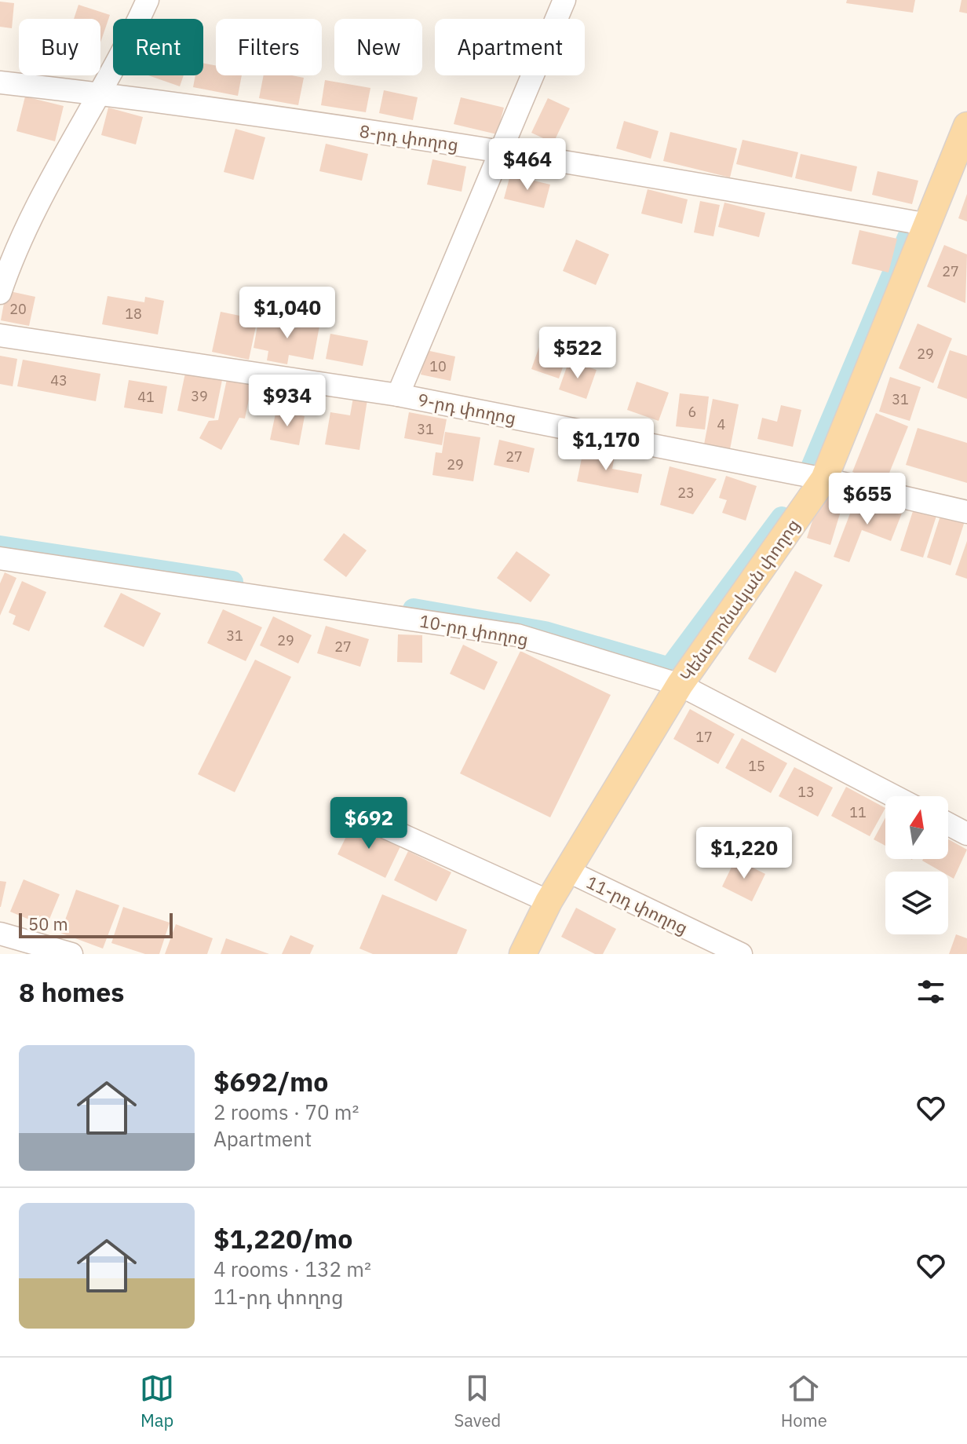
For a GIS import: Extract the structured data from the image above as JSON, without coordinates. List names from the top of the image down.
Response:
{
  "streets": {
    "main road": ["Կենտրոնական փողոց"],
    "street": [
      "8-րդ փողոց",
      "9-րդ փողոց",
      "10-րդ փողոց",
      "11-րդ փողոց"
    ]
  },
  "crossings": [
    ["8-րդ փողոց", "Կենտրոնական փողոց"],
    ["9-րդ փողոց", "Կենտրոնական փողոց"],
    ["Կենտրոնական փողոց", "10-րդ փողոց"],
    ["Կենտրոնական փողոց", "11-րդ փողոց"]
  ],
  "house_numbers": [
    "27",
    "20",
    "18",
    "29",
    "10",
    "43",
    "39",
    "41",
    "31",
    "6",
    "4",
    "31",
    "27",
    "29",
    "23",
    "31",
    "29",
    "27",
    "17",
    "15",
    "13",
    "11"
  ],
  "scale_bar": "50 m",
  "north": "top",
  "page": {
    "chip": [
      "Buy",
      "Rent",
      "Filters",
      "New",
      "Apartment"
    ],
    "price": [
      "$464",
      "$1,040",
      "$522",
      "$934",
      "$1,170",
      "$655",
      "$692",
      "$1,220"
    ],
    "scale": "50 m",
    "heading": "8 homes",
    "list": [
      {
        "name": "$692/mo",
        "note": "2 rooms · 70 m² · Apartment"
      },
      {
        "name": "$1,220/mo",
        "note": "4 rooms · 132 m² · 11-րդ փողոց"
      }
    ],
    "tabs": ["Map", "Saved", "Home"]
  }
}
